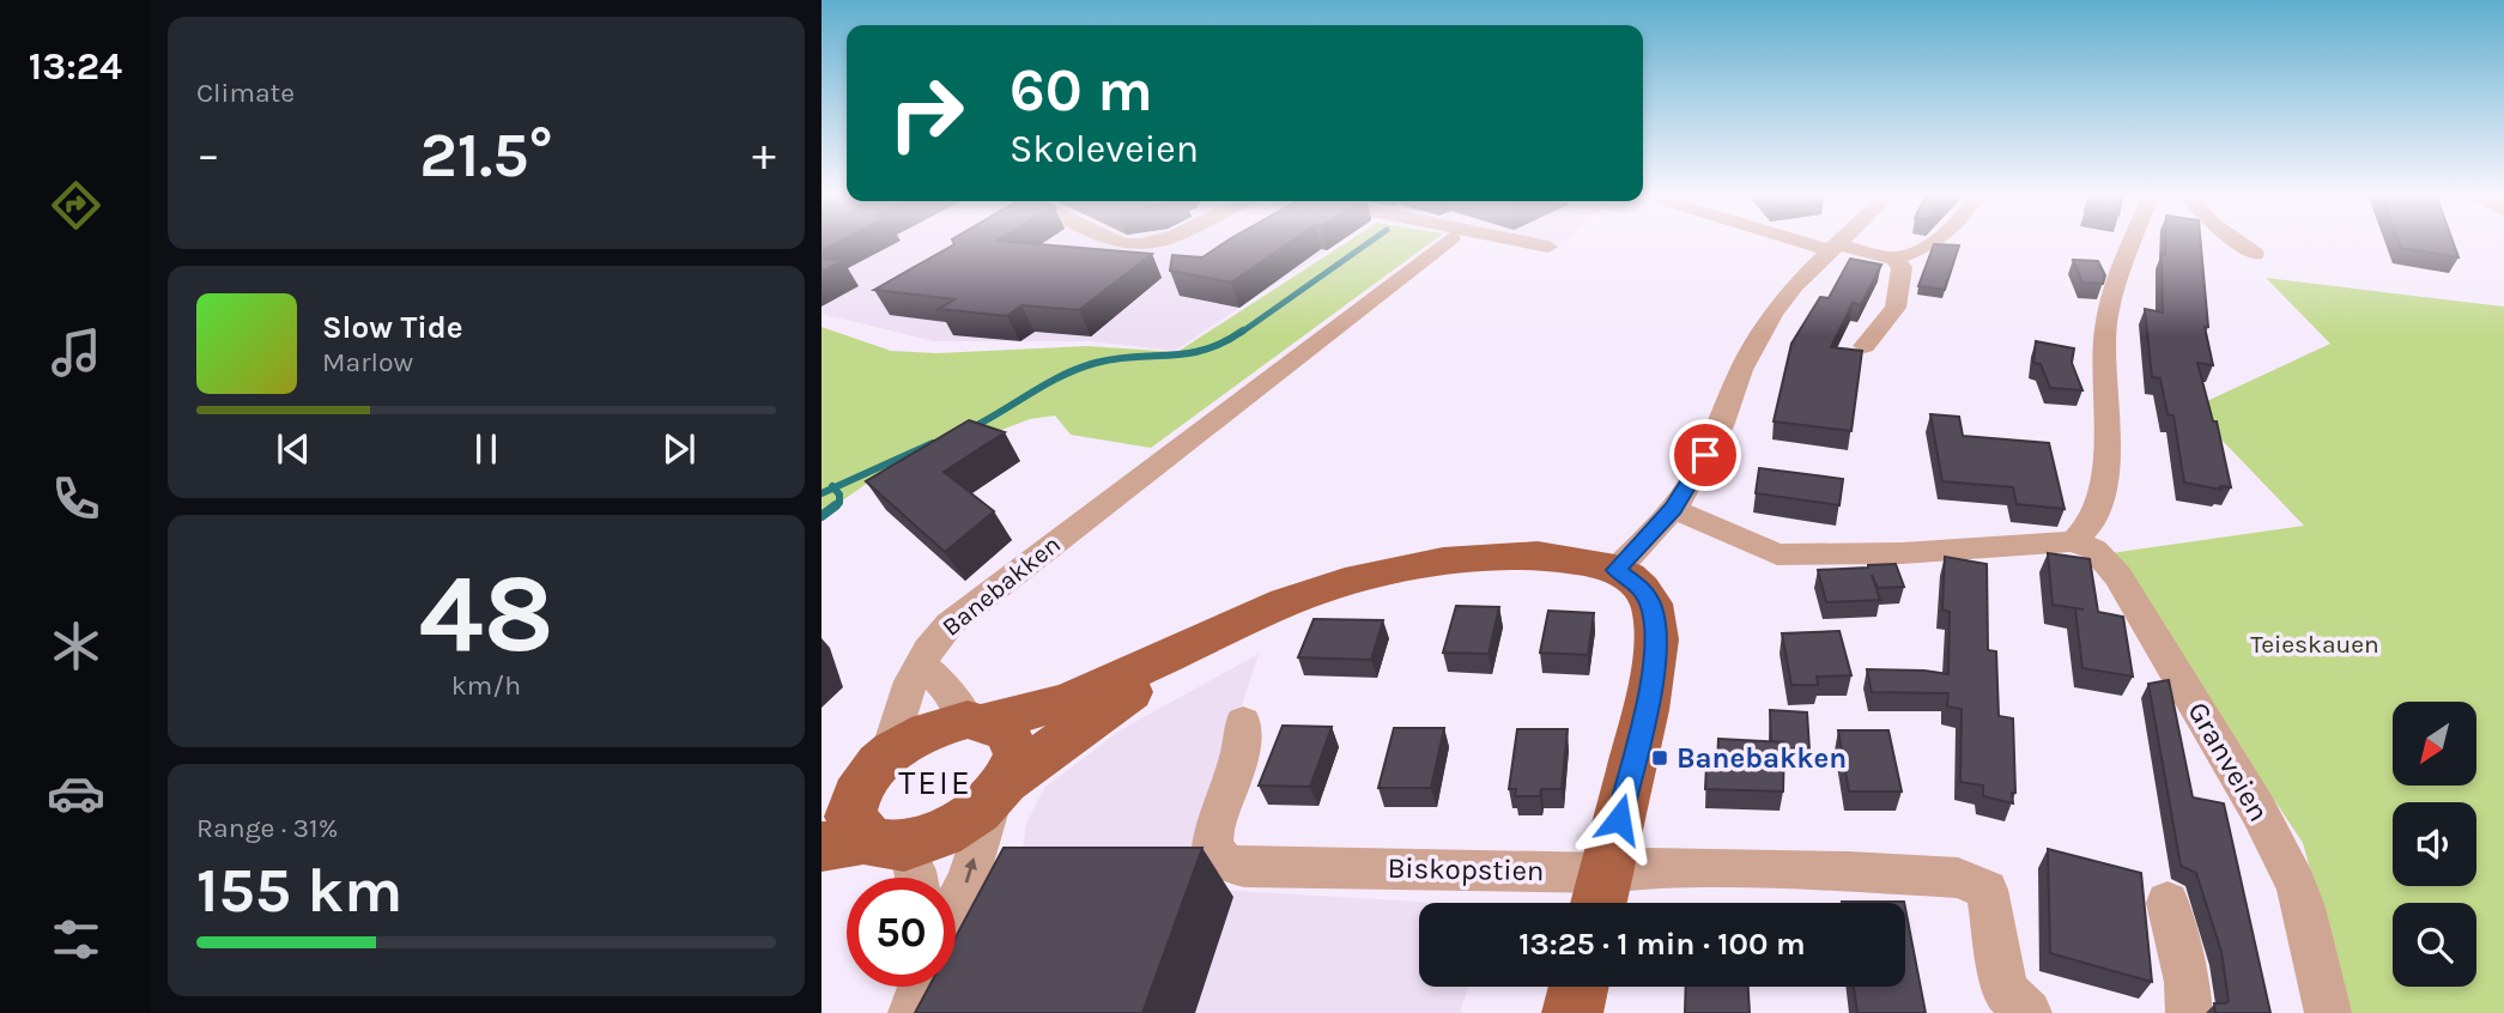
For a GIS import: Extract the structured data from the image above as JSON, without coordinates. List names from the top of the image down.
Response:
{
  "streets": {
    "main road": ["Banebakken"],
    "street": ["Granveien", "Biskopstien"]
  },
  "districts": ["TEIE"],
  "parks": ["Teieskauen"],
  "places": {
    "transit": ["Banebakken"]
  },
  "north": "bottom left",
  "page": {
    "tabs": "13:24",
    "tile": [
      "Climate",
      ["48", "km/h"],
      ["Range · 31%", "155 km"]
    ],
    "turn": ["60 m", "Skoleveien"],
    "heat": ["−", "21.5°", "+"],
    "song": ["Slow Tide", "Marlow"],
    "limit": "50",
    "trip": "13:25 · 1 min · 100 m"
  }
}
